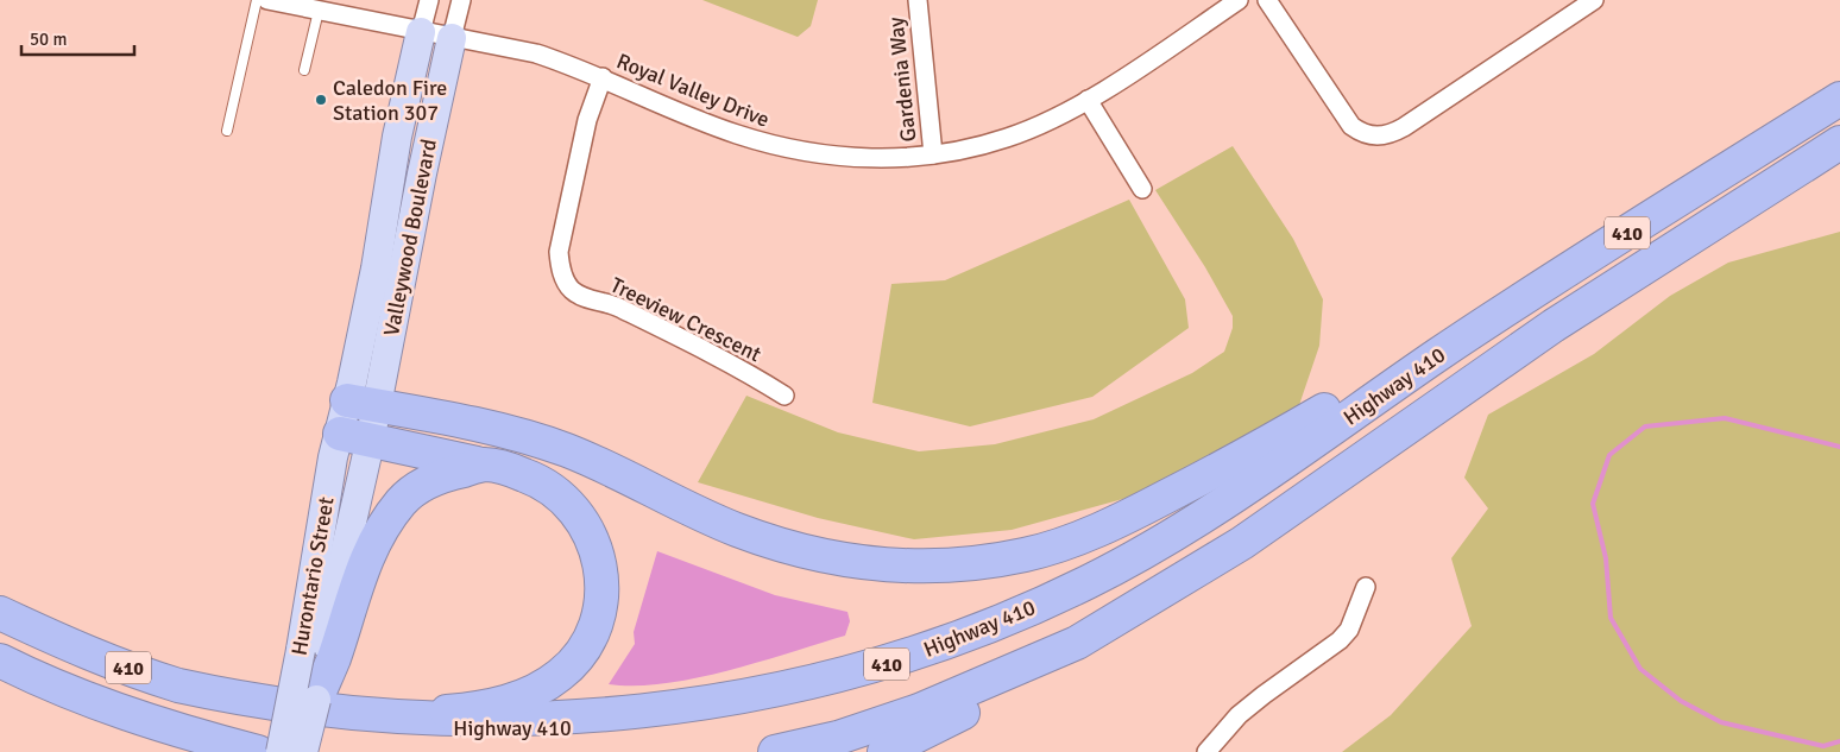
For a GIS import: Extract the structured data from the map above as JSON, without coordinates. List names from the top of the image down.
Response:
{
  "streets": {
    "highway": ["410", "Highway 410"],
    "main road": ["Valleywood Boulevard", "Hurontario Street"],
    "street": ["Gardenia Way", "Royal Valley Drive", "Treeview Crescent"]
  },
  "crossings": [
    ["Gardenia Way", "Royal Valley Drive"],
    ["Royal Valley Drive", "Valleywood Boulevard"],
    ["Royal Valley Drive", "Treeview Crescent"],
    ["Valleywood Boulevard", "Hurontario Street"]
  ],
  "places": ["Caledon Fire Station 307"],
  "scale_bar": "50 m"
}
